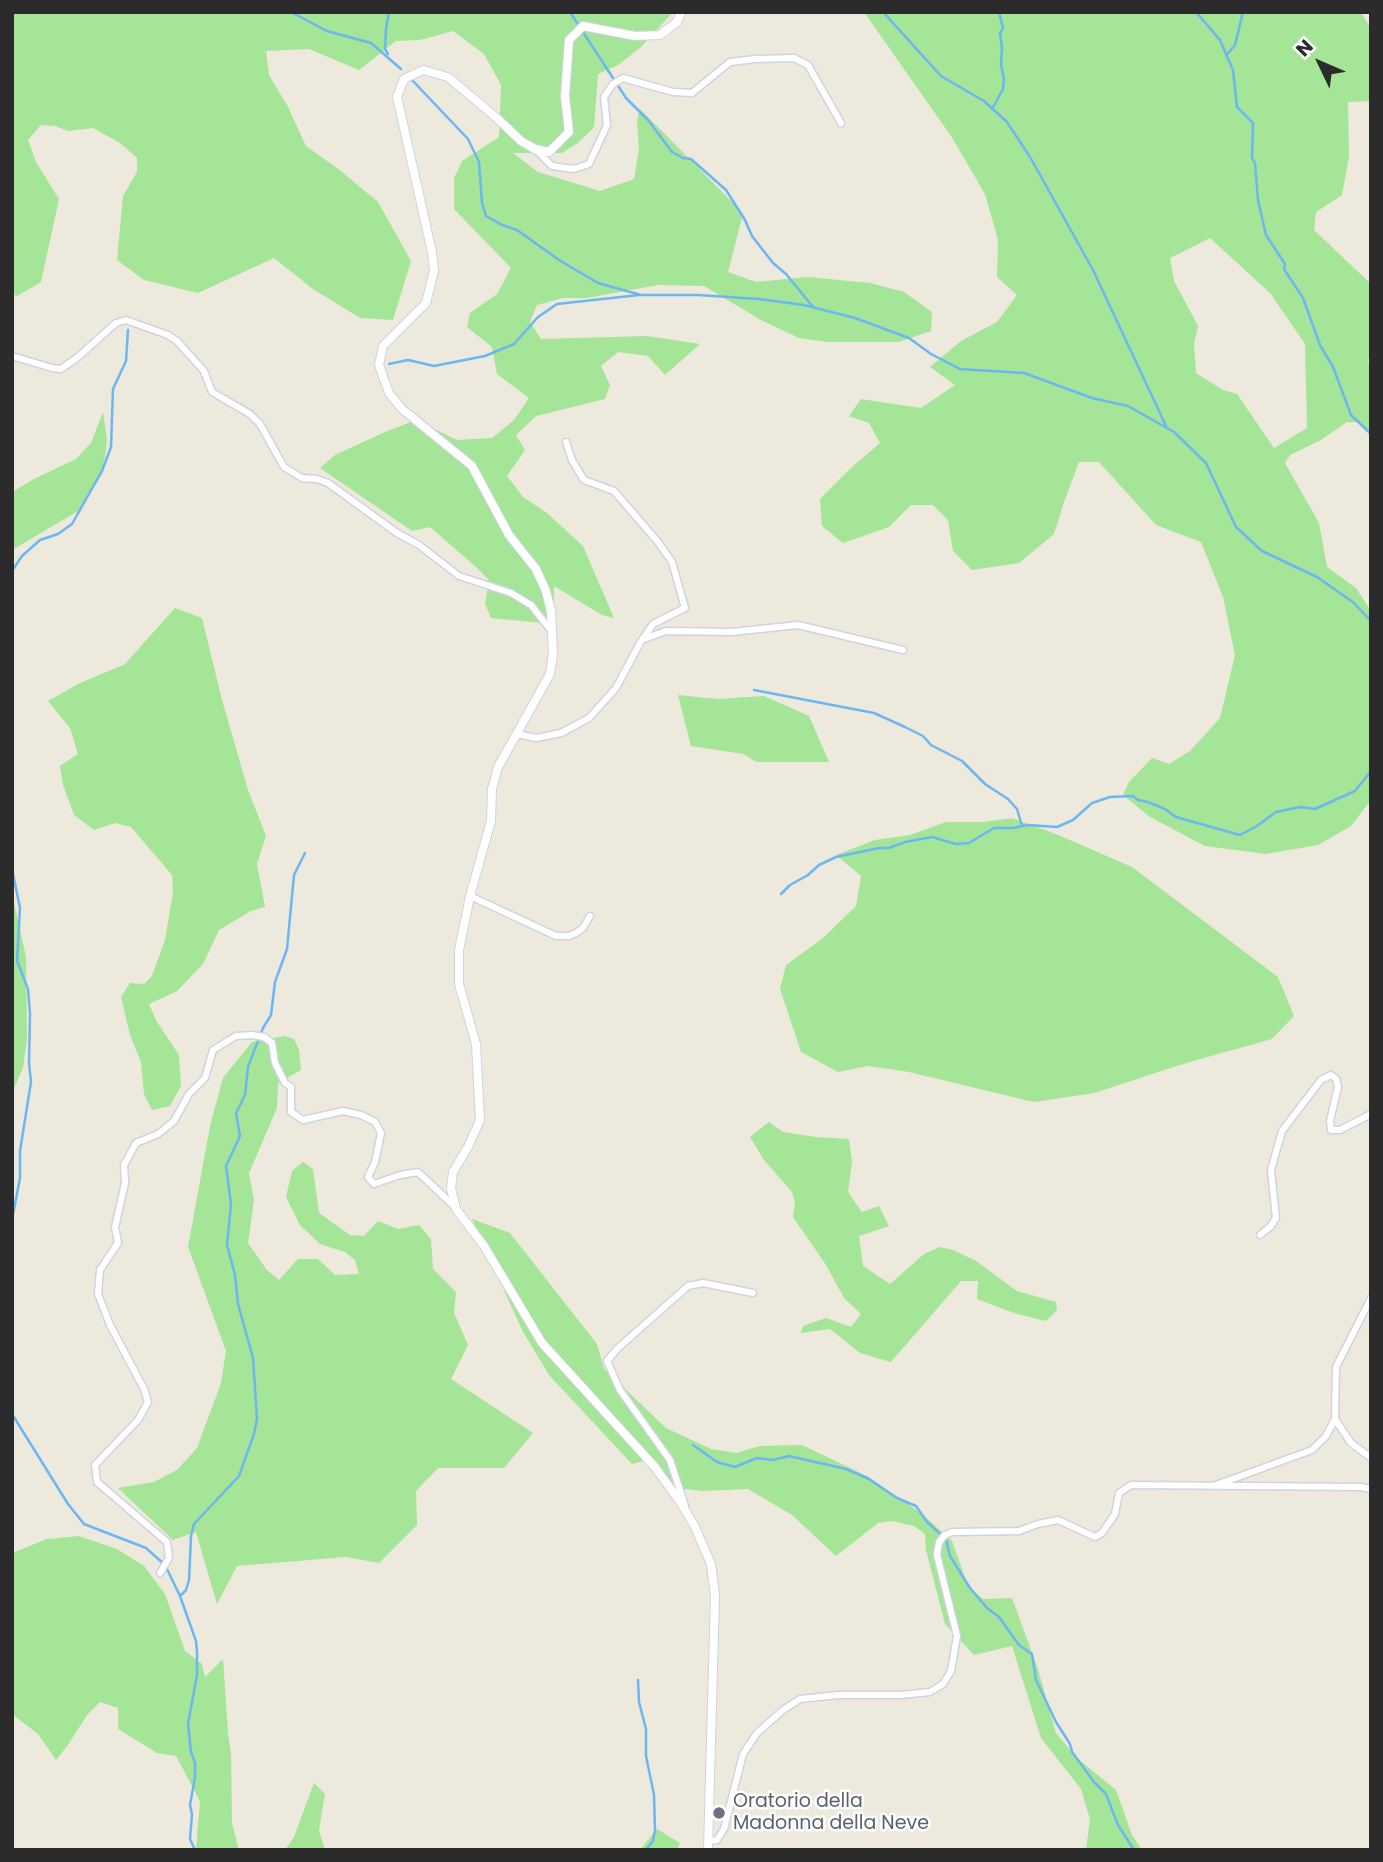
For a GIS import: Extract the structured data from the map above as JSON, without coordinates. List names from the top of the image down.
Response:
{
  "places": ["Oratorio della Madonna della Neve"],
  "north": "top left"
}
